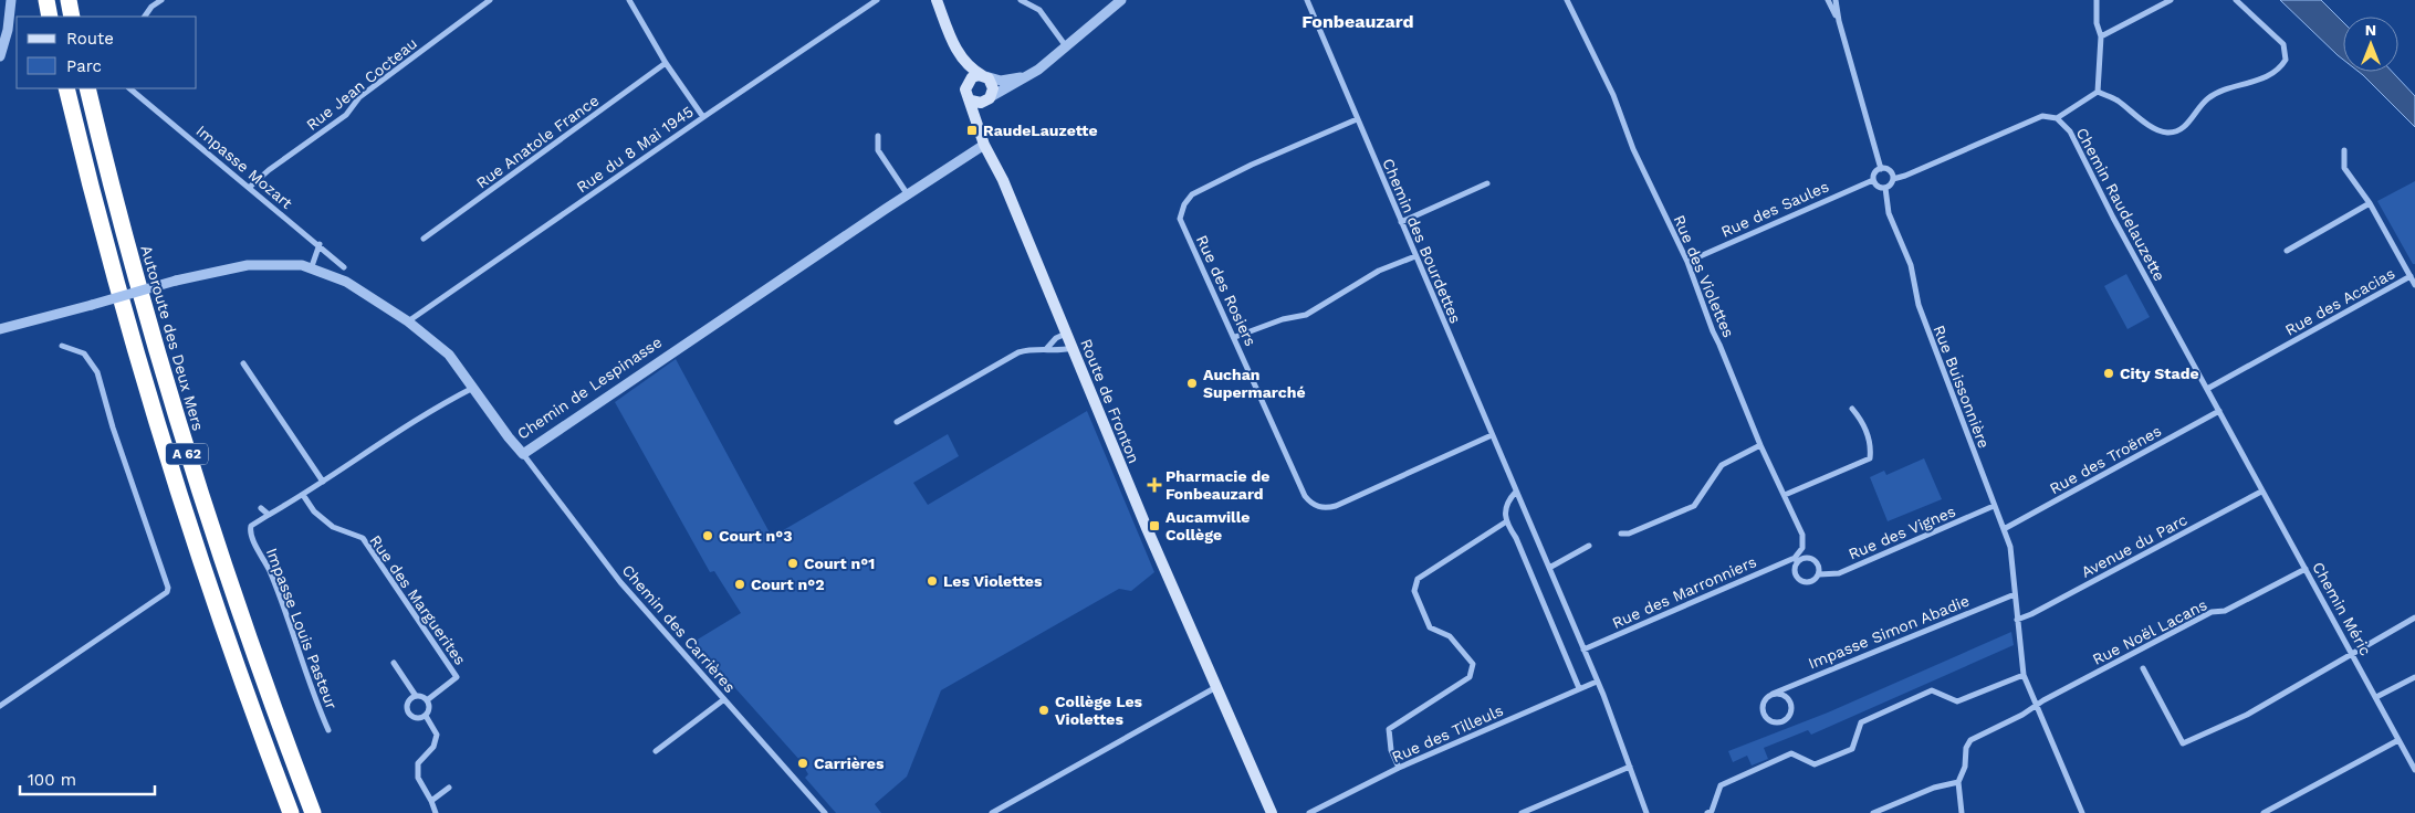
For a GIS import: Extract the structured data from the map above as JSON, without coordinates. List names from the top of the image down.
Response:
{
  "streets": {
    "highway": ["Autoroute des Deux Mers", "A 62"],
    "main road": ["Route de Fronton"],
    "street": [
      "Rue Jean Cocteau",
      "Rue Anatole France",
      "Rue du 8 Mai 1945",
      "Impasse Mozart",
      "Chemin Raudelauzette",
      "Rue des Saules",
      "Chemin des Bourdettes",
      "Rue des Violettes",
      "Rue des Rosiers",
      "Rue des Acacias",
      "Rue Buissonnière",
      "Chemin de Lespinasse",
      "Rue des Troënes",
      "Rue des Vignes",
      "Avenue du Parc",
      "Rue des Marronniers",
      "Rue des Marguerites",
      "Chemin Méric",
      "Impasse Louis Pasteur",
      "Chemin des Carrières",
      "Impasse Simon Abadie",
      "Rue Noël Lacans",
      "Rue des Tilleuls"
    ]
  },
  "crossings": [
    ["Rue Jean Cocteau", "Impasse Mozart"],
    ["Rue du 8 Mai 1945", "Chemin de Lespinasse"],
    ["Chemin Raudelauzette", "Rue des Saules"],
    ["Chemin Raudelauzette", "Rue des Acacias"],
    ["Chemin Raudelauzette", "Rue Buissonnière"],
    ["Chemin Raudelauzette", "Rue des Troënes"],
    ["Chemin Raudelauzette", "Chemin Méric"],
    ["Rue des Saules", "Rue des Violettes"],
    ["Rue des Saules", "Rue Buissonnière"],
    ["Chemin des Bourdettes", "Rue des Rosiers"],
    ["Chemin des Bourdettes", "Rue des Marronniers"],
    ["Chemin des Bourdettes", "Rue des Tilleuls"],
    ["Rue des Violettes", "Rue des Vignes"],
    ["Rue des Violettes", "Rue des Marronniers"],
    ["Rue Buissonnière", "Rue des Troënes"],
    ["Rue Buissonnière", "Rue des Vignes"],
    ["Rue Buissonnière", "Impasse Simon Abadie"],
    ["Chemin de Lespinasse", "Impasse Louis Pasteur"],
    ["Chemin de Lespinasse", "Chemin des Carrières"],
    ["Rue des Vignes", "Rue des Marronniers"],
    ["Avenue du Parc", "Chemin Méric"],
    ["Rue des Marguerites", "Impasse Louis Pasteur"],
    ["Chemin Méric", "Rue Noël Lacans"]
  ],
  "districts": ["Fonbeauzard"],
  "places": {
    "transit": ["RaudeLauzette", "Aucamville Collège"],
    "other": [
      "City Stade",
      "Auchan Supermarché",
      "Court n°3",
      "Court n°1",
      "Les Violettes",
      "Court n°2",
      "Collège Les Violettes",
      "Carrières"
    ],
    "health": ["Pharmacie de Fonbeauzard"]
  },
  "legend": ["Route", "Parc"],
  "scale_bar": "100 m",
  "north": "top"
}
